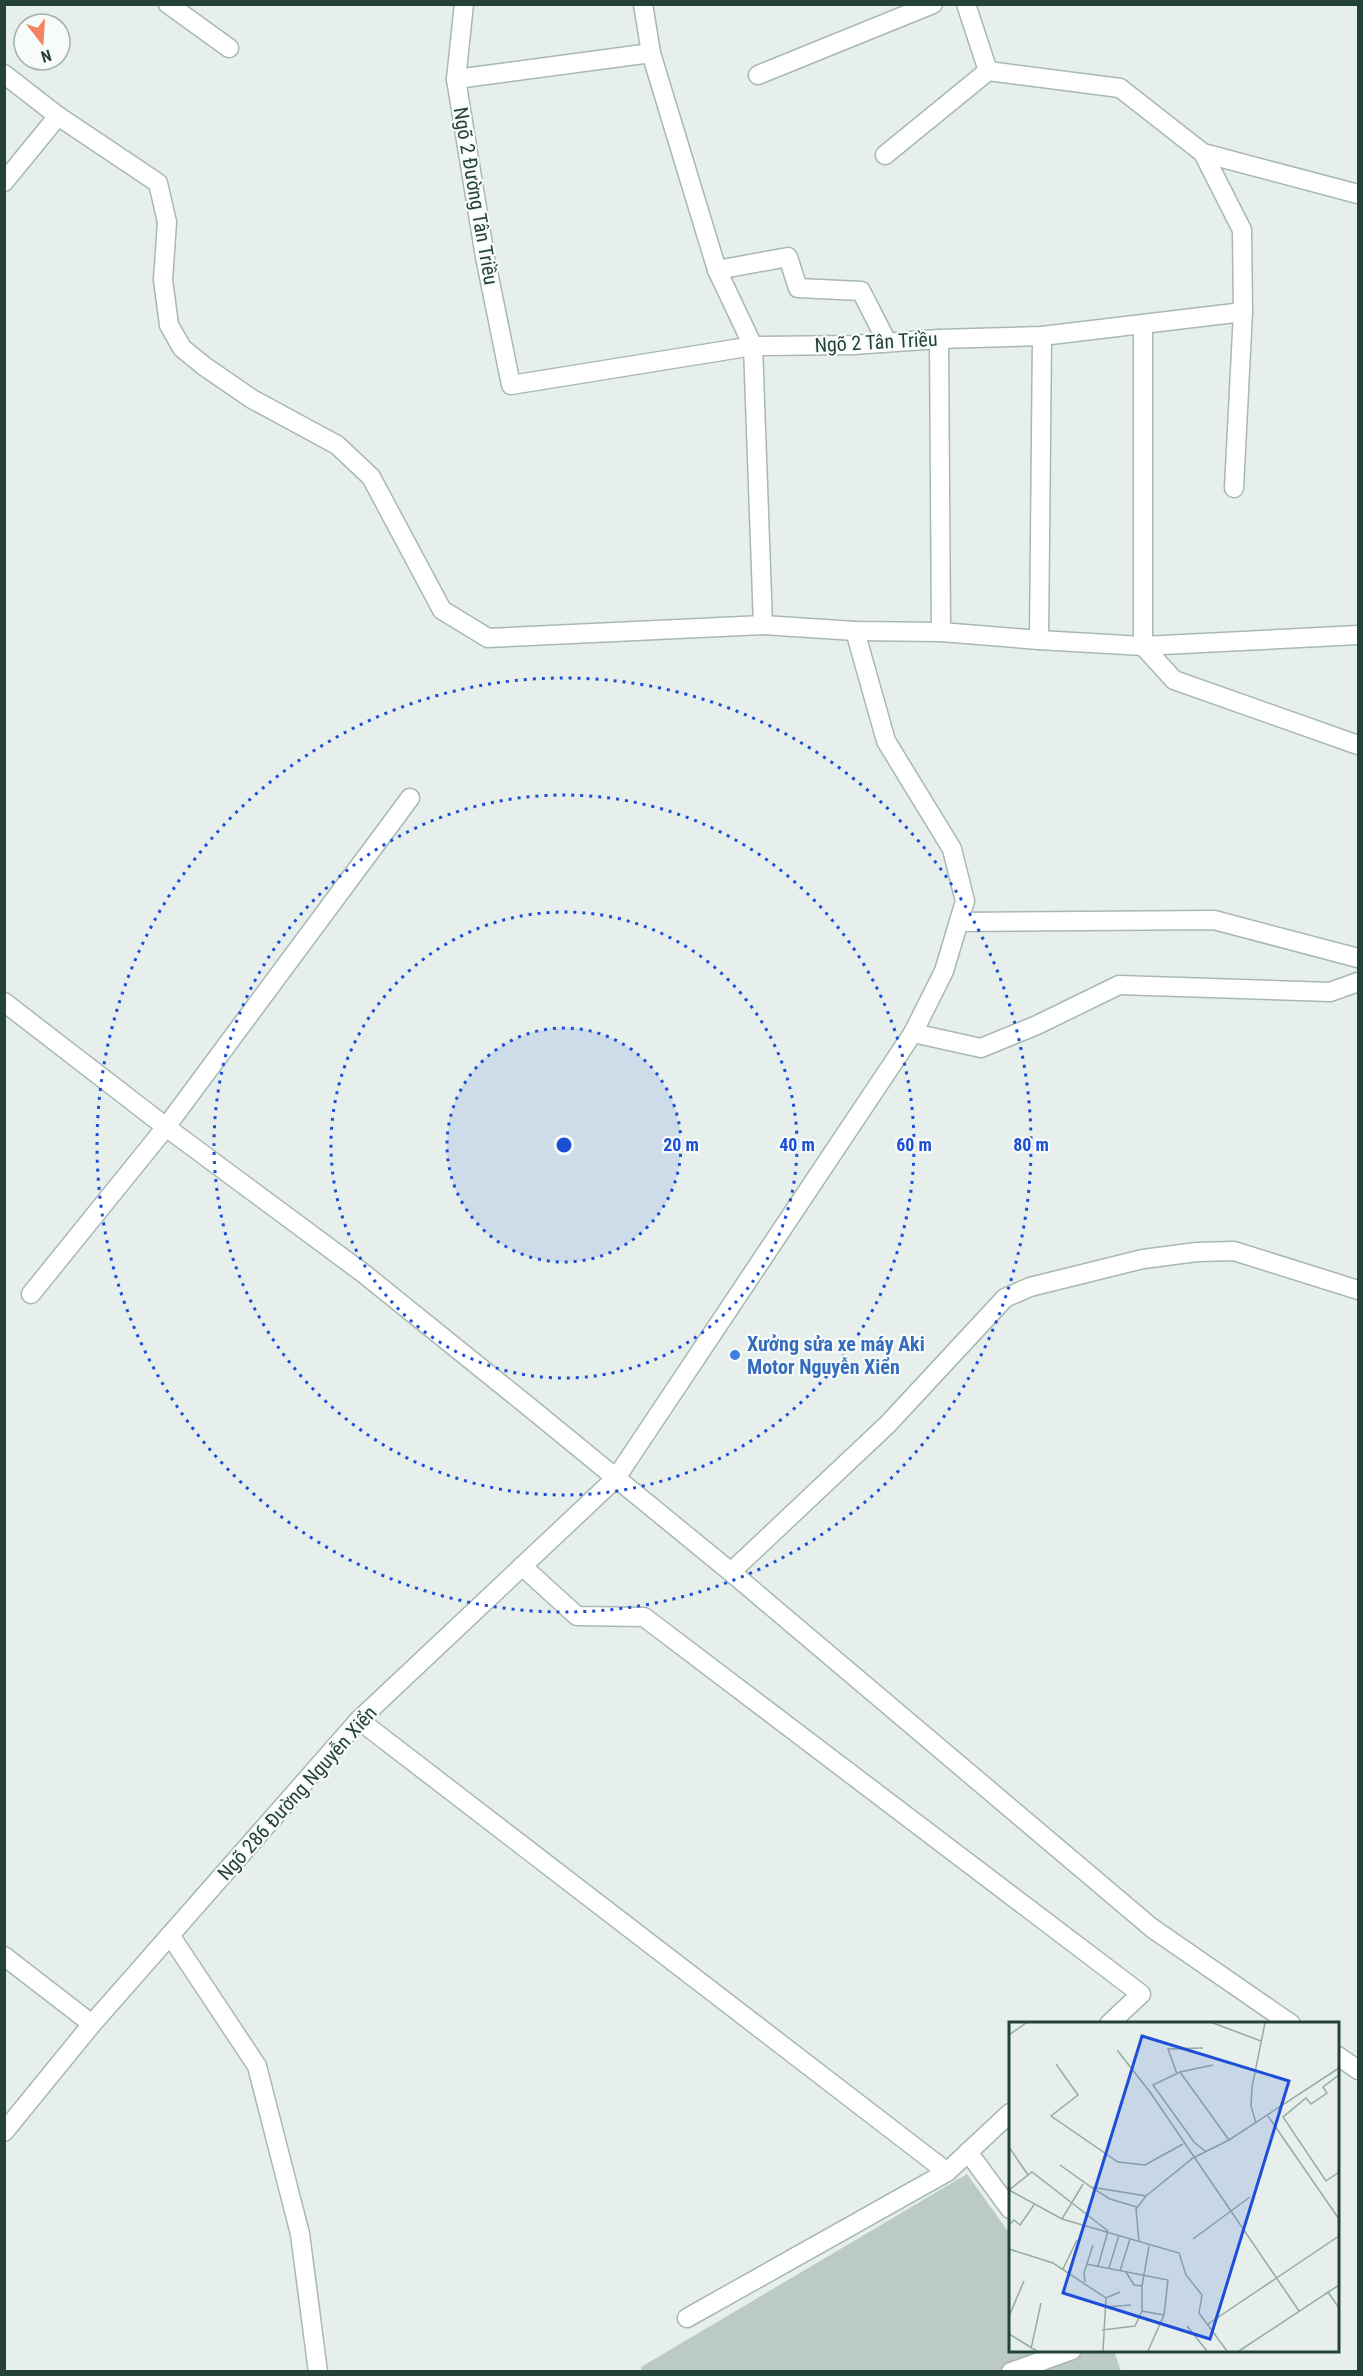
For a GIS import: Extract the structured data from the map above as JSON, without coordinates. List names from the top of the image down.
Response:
{
  "streets": {
    "street": ["Ngõ 2 Đường Tân Triều", "Ngõ 2 Tân Triều", "Ngõ 286 Đường Nguyễn Xiển"]
  },
  "crossings": [
    ["Ngõ 2 Đường Tân Triều", "Ngõ 2 Tân Triều"]
  ],
  "places": ["Xưởng sửa xe máy Aki Motor Nguyễn Xiển"],
  "north": "bottom",
  "rings": [
    "20 m",
    "40 m",
    "60 m",
    "80 m"
  ]
}
